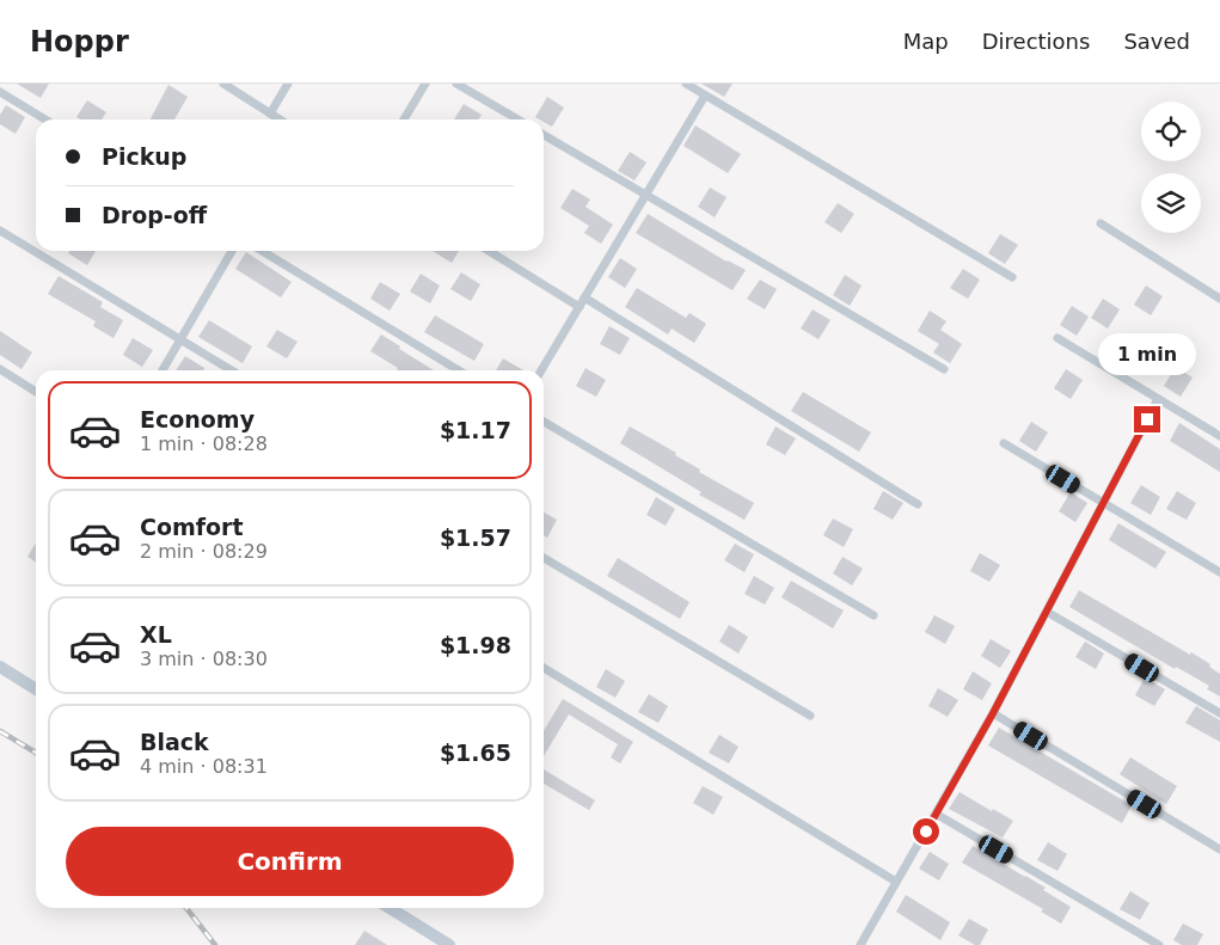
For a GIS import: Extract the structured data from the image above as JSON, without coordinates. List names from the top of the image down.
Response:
{
  "page": {
    "header": "Hoppr",
    "nav": ["Map", "Directions", "Saved"],
    "banner": ["Pickup", "Drop-off"],
    "bubble": "1 min",
    "list": [
      {
        "name": "Economy",
        "note": "1 min · 08:28",
        "value": "$1.17"
      },
      {
        "name": "Comfort",
        "note": "2 min · 08:29",
        "value": "$1.57"
      },
      {
        "name": "XL",
        "note": "3 min · 08:30",
        "value": "$1.98"
      },
      {
        "name": "Black",
        "note": "4 min · 08:31",
        "value": "$1.65"
      }
    ],
    "buttons": "Confirm"
  }
}
